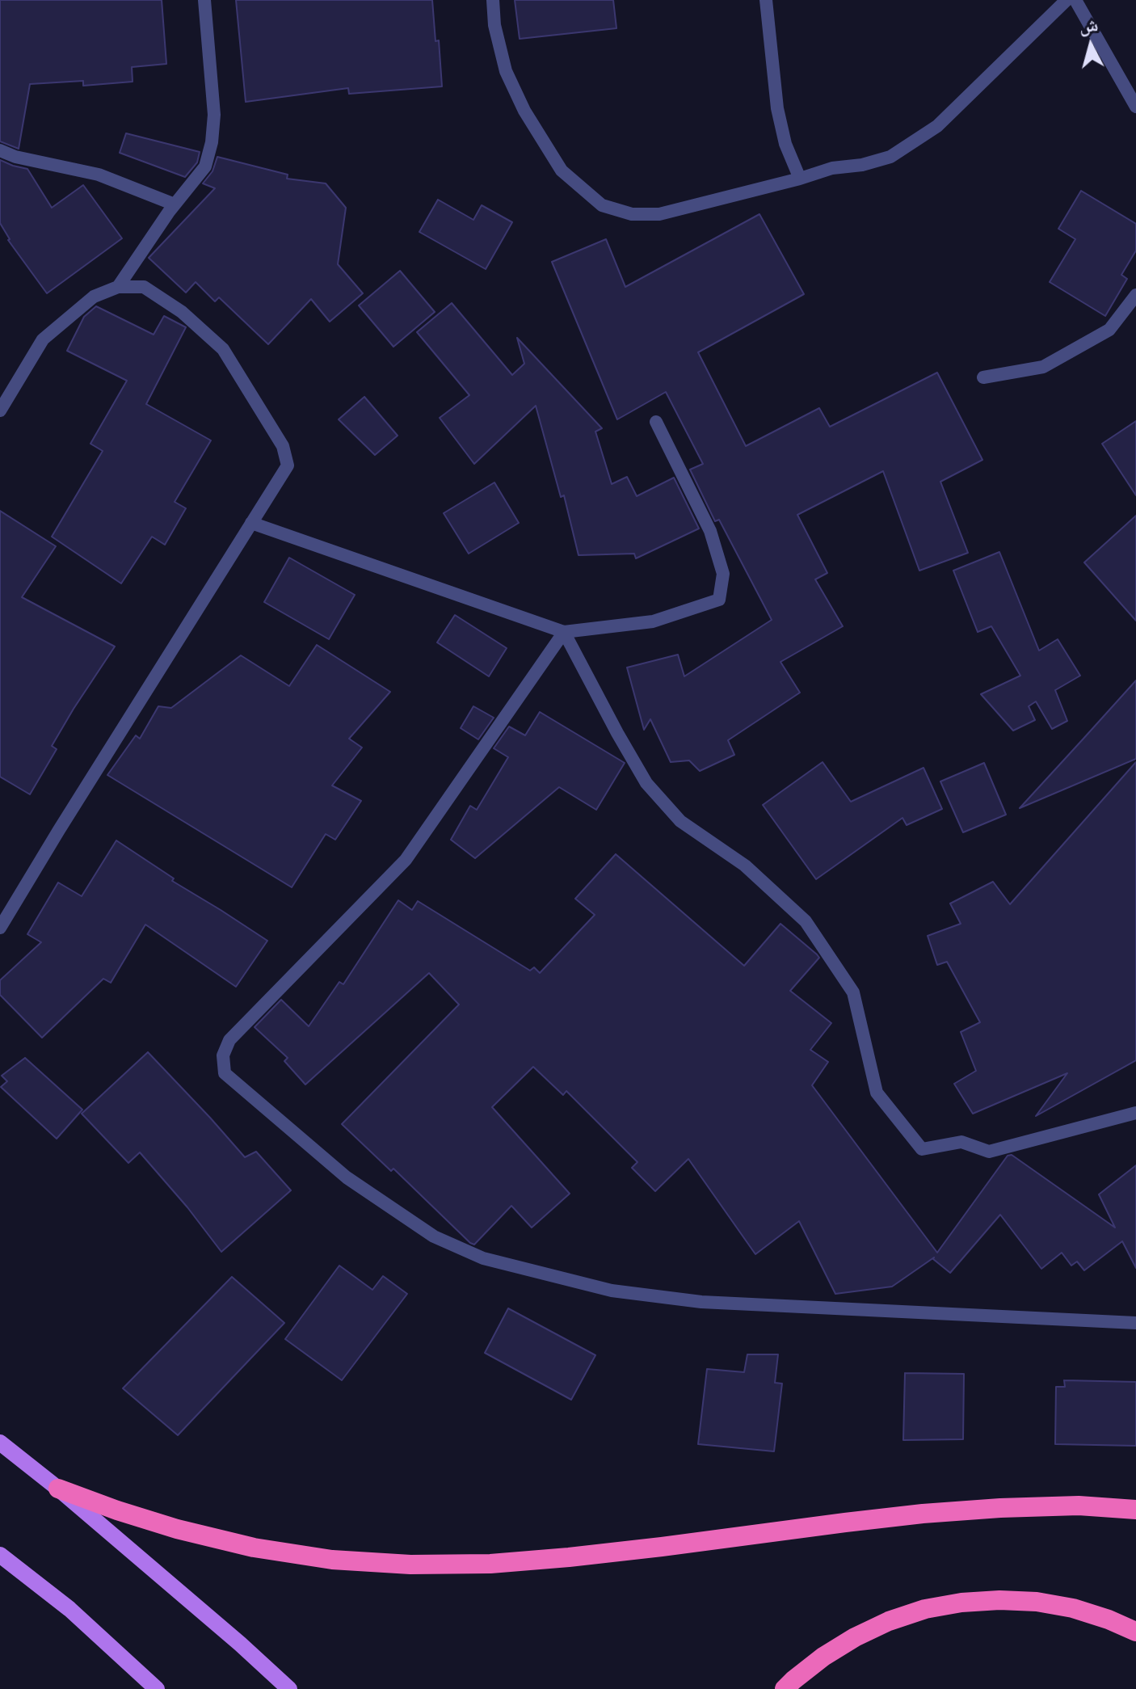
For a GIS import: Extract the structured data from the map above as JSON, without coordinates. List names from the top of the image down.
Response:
{
  "north": "top"
}
